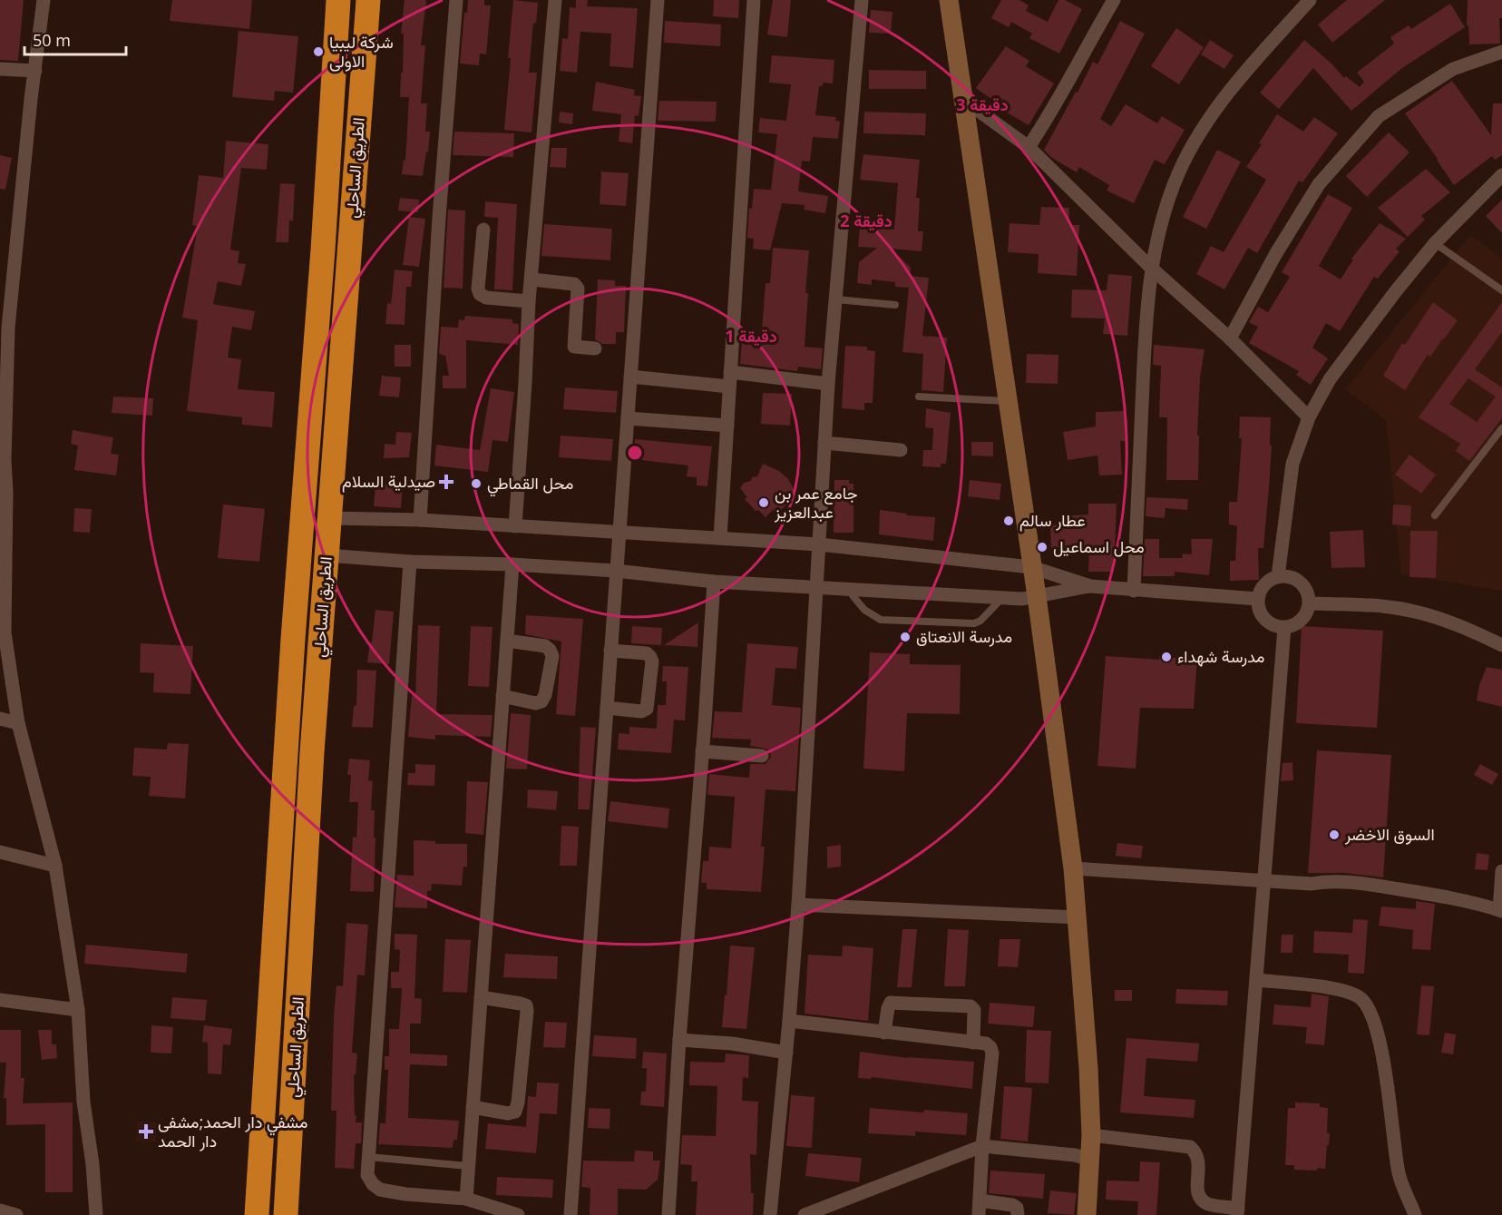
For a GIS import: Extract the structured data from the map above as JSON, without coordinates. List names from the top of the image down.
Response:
{
  "streets": {
    "highway": ["الطريق الساحلي"]
  },
  "places": {
    "other": [
      "شركة ليبيا الاولى",
      "محل القماطي",
      "جامع عمر بن عبدالعزيز",
      "عطار سالم",
      "محل اسماعيل",
      "مدرسة الانعتاق",
      "مدرسة شهداء",
      "السوق الاخضر"
    ],
    "health": ["صيدلية السلام", "مشفي دار الحمد;مشفى دار الحمد"]
  },
  "scale_bar": "50 m",
  "rings": ["3 دقيقة", "2 دقيقة", "1 دقيقة"]
}
